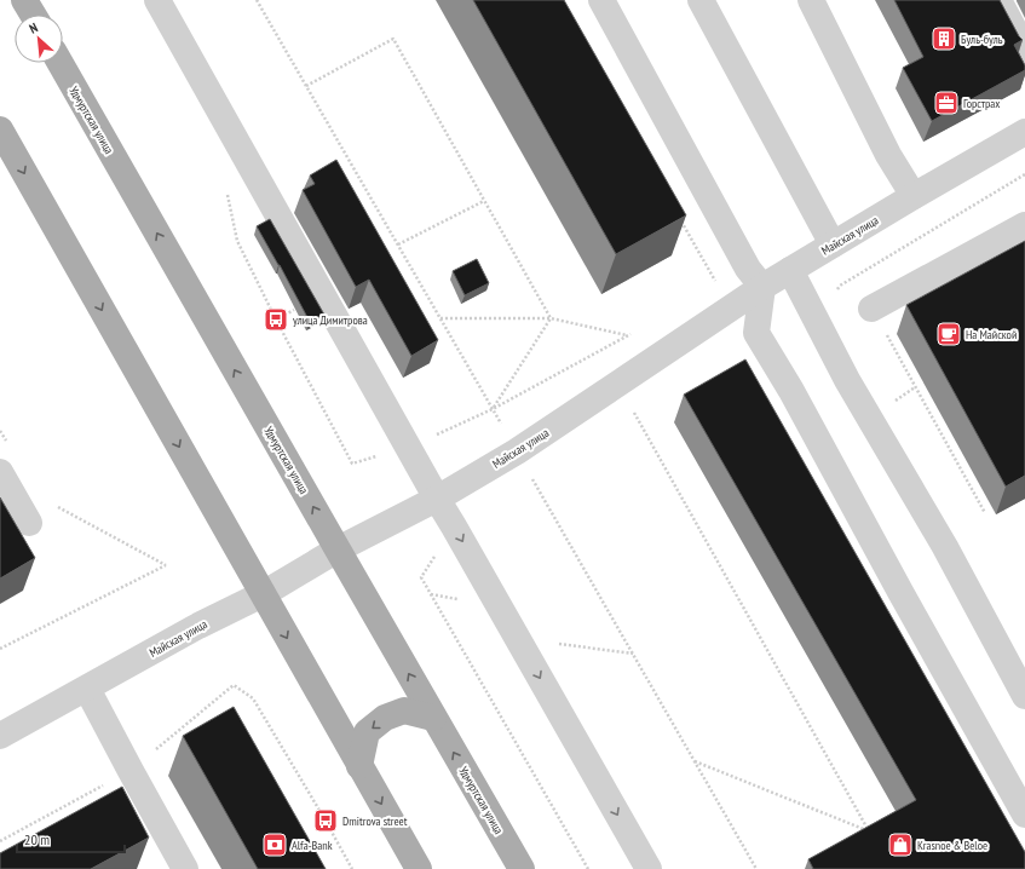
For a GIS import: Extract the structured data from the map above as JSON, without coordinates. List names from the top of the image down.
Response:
{
  "streets": {
    "main road": ["Удмуртская улица"],
    "street": ["Майская улица"]
  },
  "crossings": [
    ["Удмуртская улица", "Майская улица"]
  ],
  "places": {
    "building": ["Буль-буль"],
    "office": ["Горстрах"],
    "bus stop": ["улица Димитрова", "Dmitrova street"],
    "cafe": ["На Майской"],
    "bank": ["Alfa-Bank"],
    "shop": ["Krasnoe & Beloe"]
  },
  "scale_bar": "20 m",
  "north": "top left"
}
